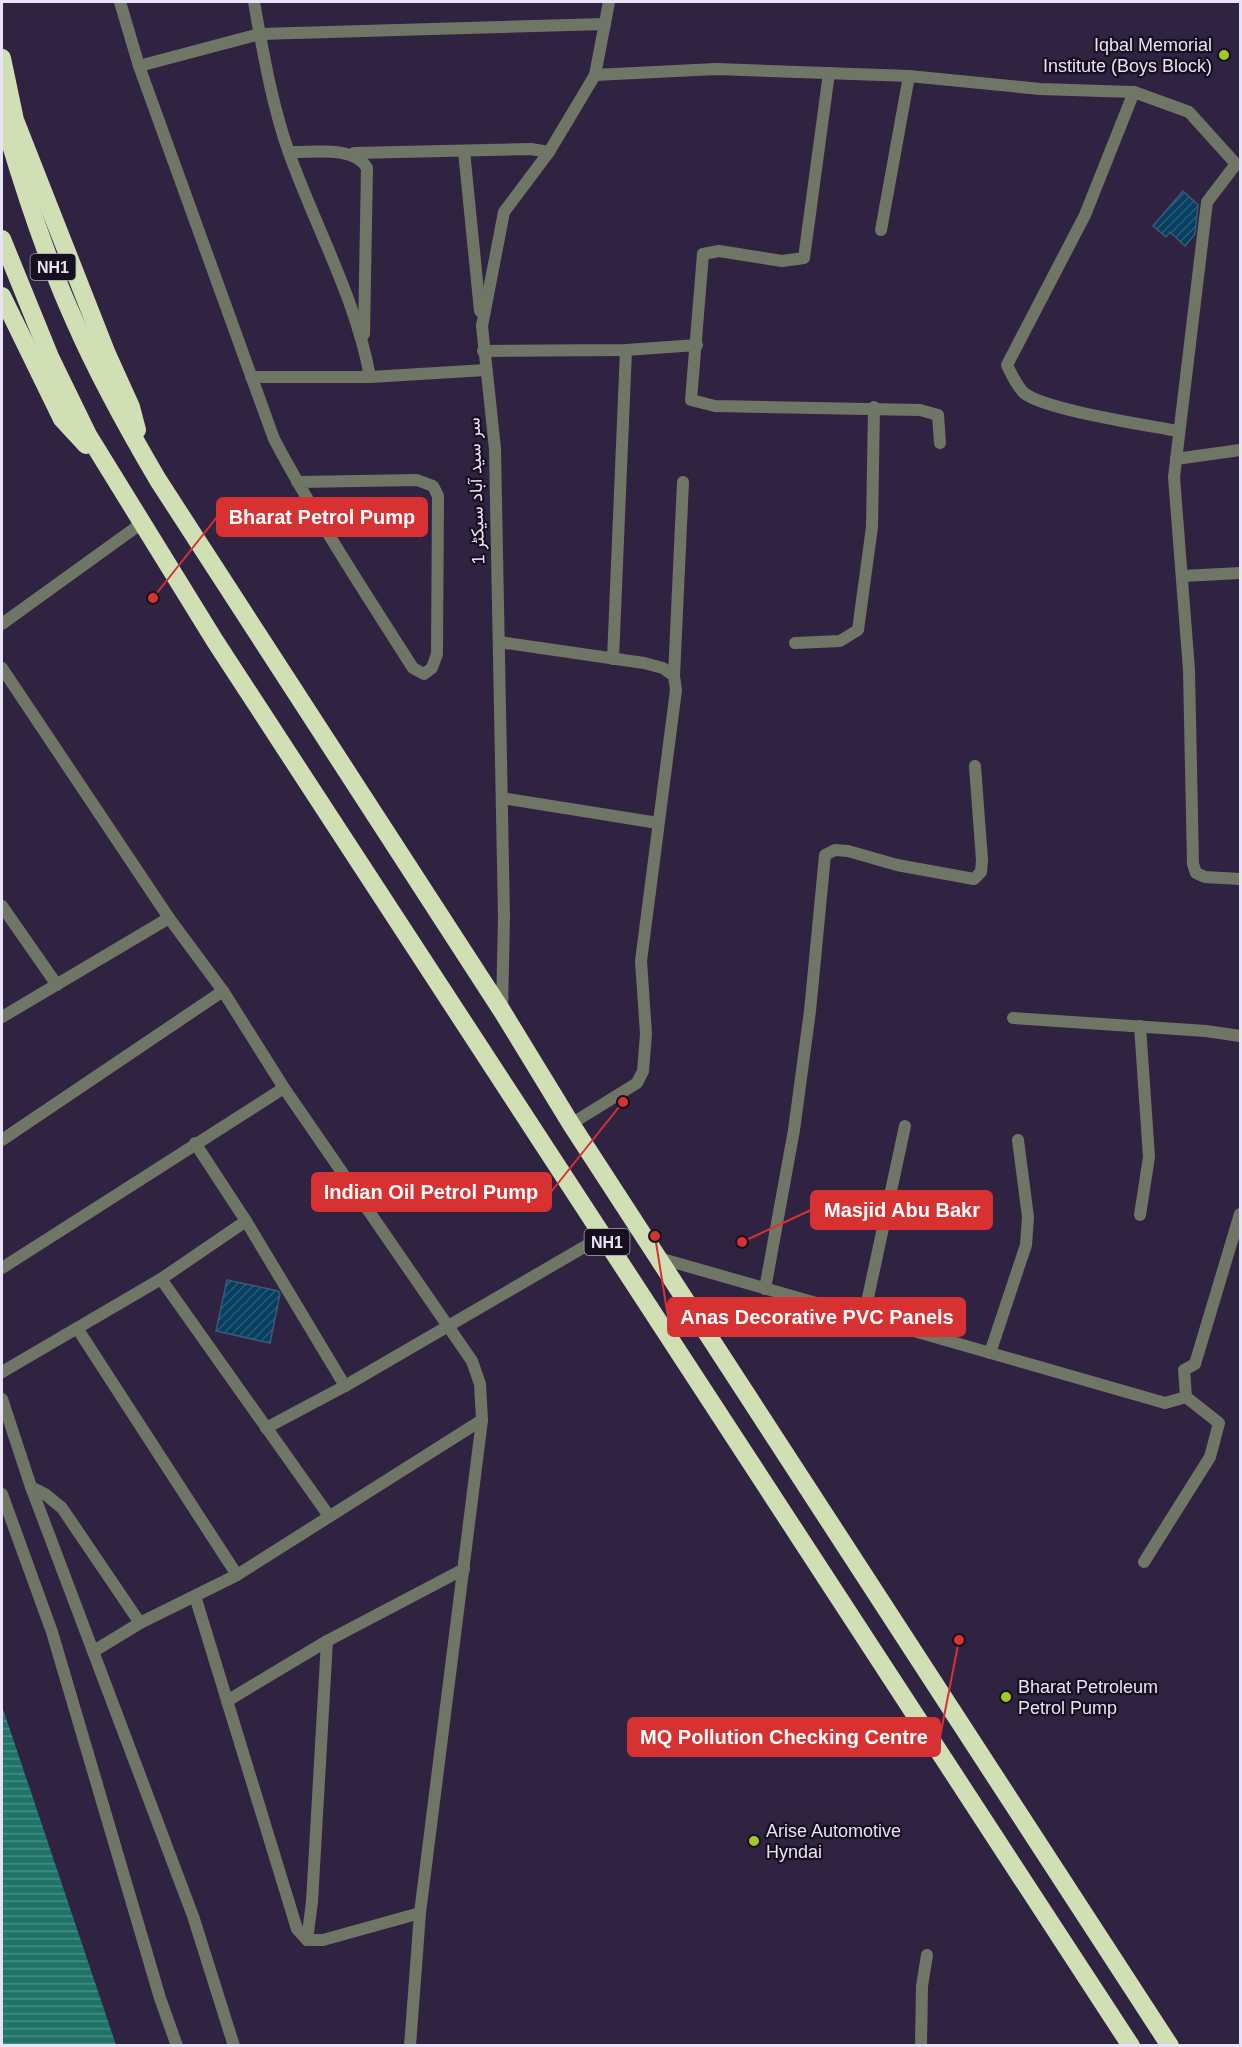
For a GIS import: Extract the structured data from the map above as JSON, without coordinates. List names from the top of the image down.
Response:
{
  "streets": {
    "highway": ["NH1"],
    "street": ["سر سید آباد سیکٹر 1"]
  },
  "crossings": [
    ["NH1", "سر سید آباد سیکٹر 1"]
  ],
  "places": [
    "Iqbal Memorial Institute (Boys Block)",
    "Bharat Petrol Pump",
    "Indian Oil Petrol Pump",
    "Anas Decorative PVC Panels",
    "Masjid Abu Bakr",
    "MQ Pollution Checking Centre",
    "Bharat Petroleum Petrol Pump",
    "Arise Automotive Hyndai"
  ]
}
